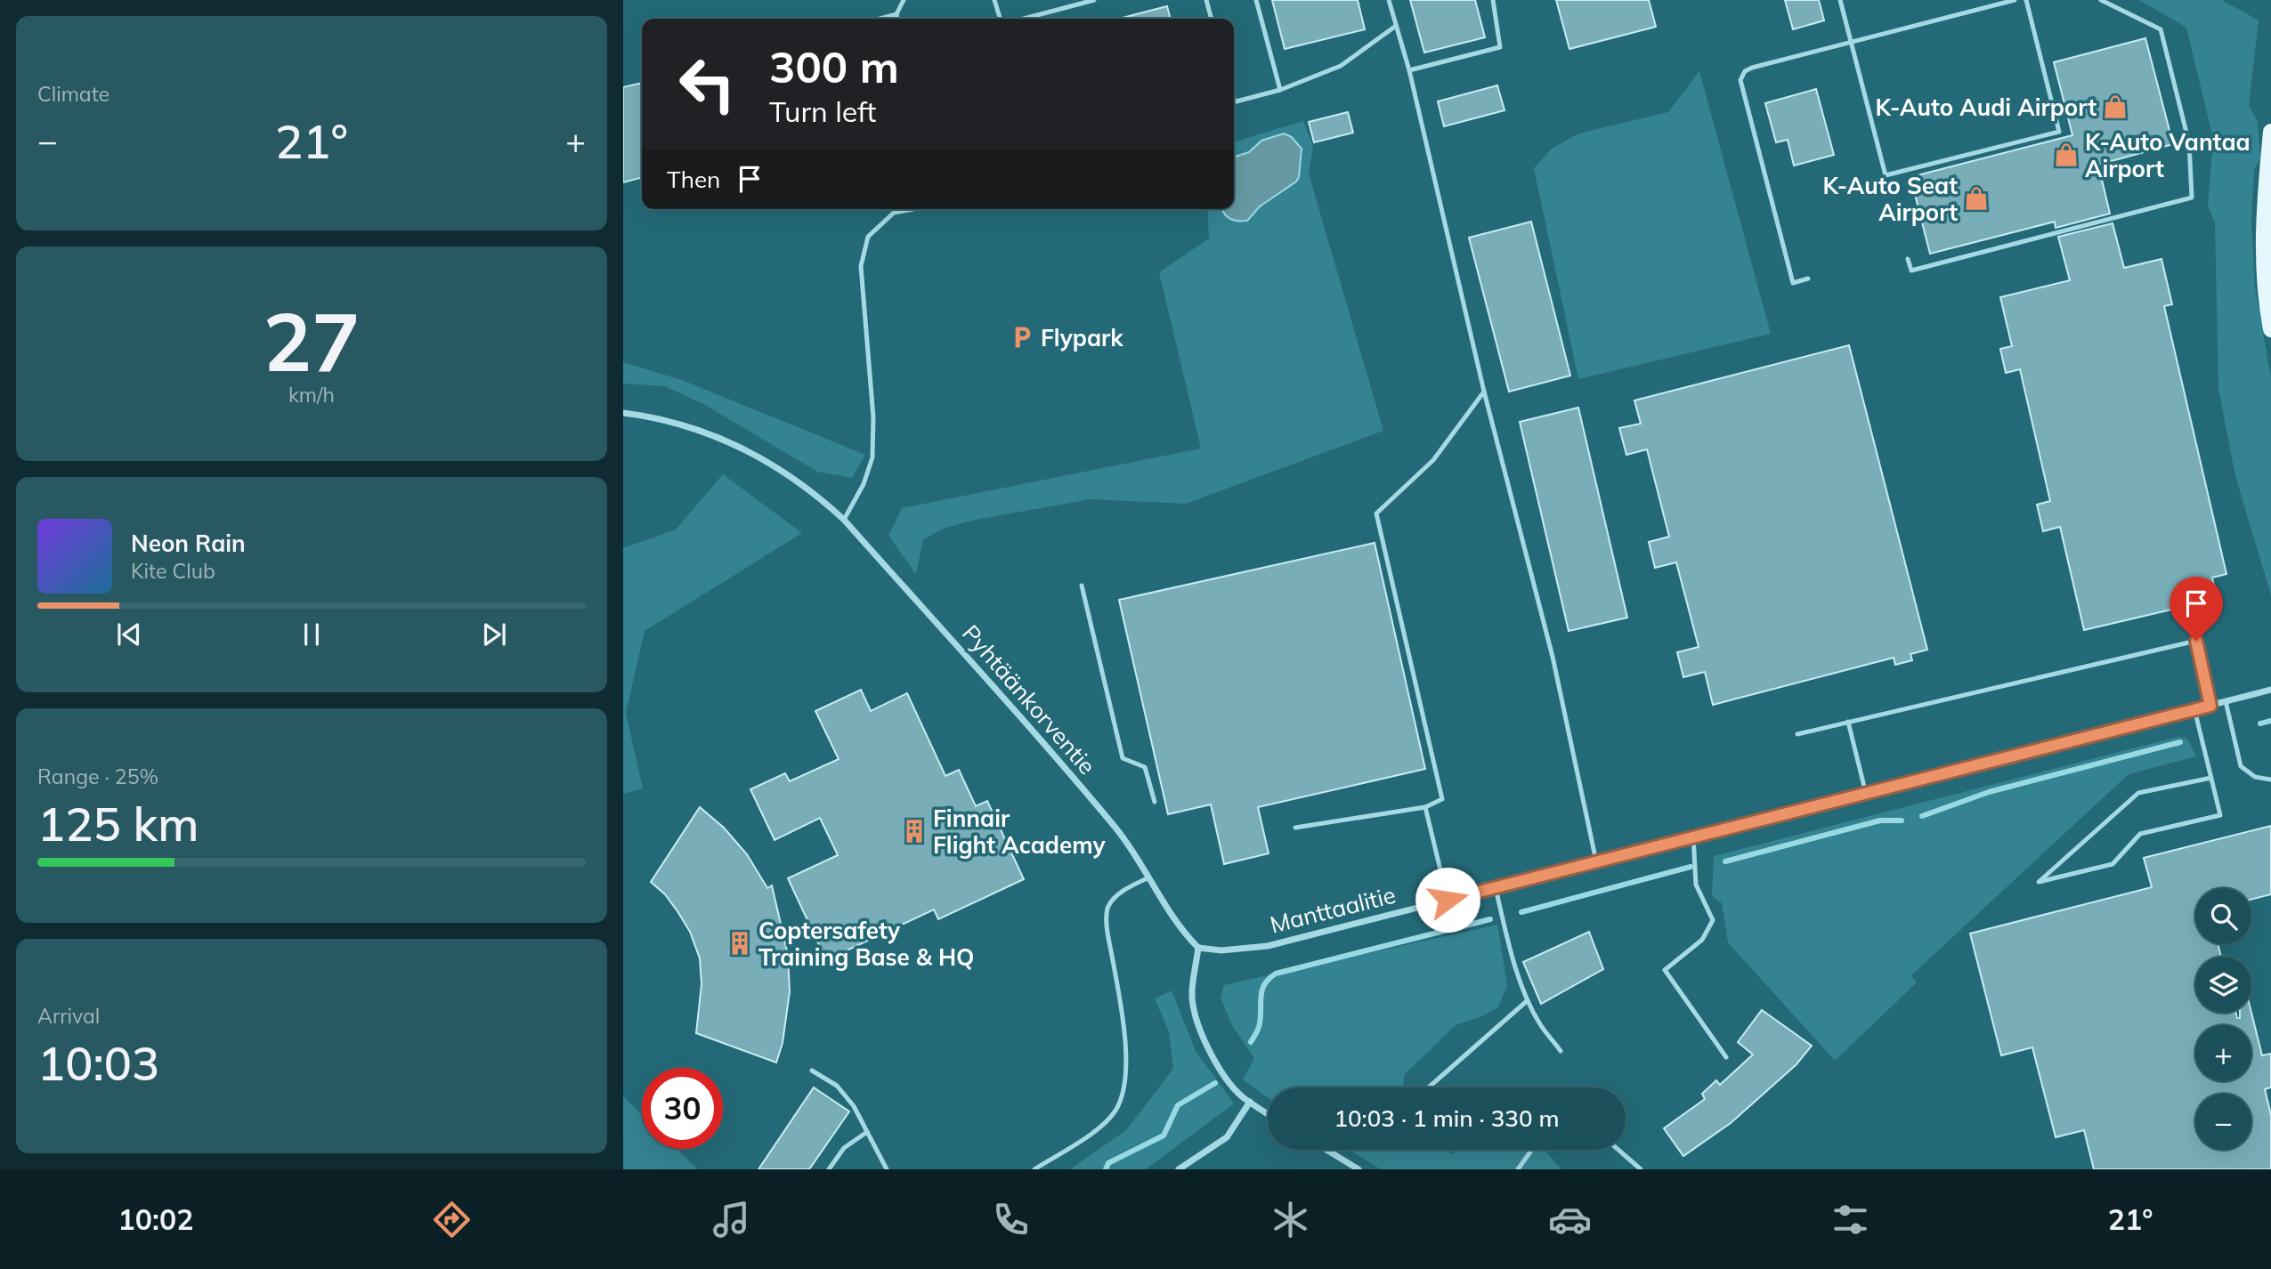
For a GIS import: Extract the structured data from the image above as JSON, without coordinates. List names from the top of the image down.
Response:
{
  "streets": {
    "street": ["Pyhtäänkorventie", "Manttaalitie"]
  },
  "crossings": [
    ["Pyhtäänkorventie", "Manttaalitie"]
  ],
  "places": {
    "shop": ["K-Auto Audi Airport", "K-Auto Vantaa Airport", "K-Auto Seat Airport"],
    "parking": ["Flypark"],
    "building": ["Finnair Flight Academy", "Coptersafety Training Base & HQ"]
  },
  "page": {
    "tile": [
      "Climate",
      ["27", "km/h"],
      ["Range · 25%", "125 km"],
      ["Arrival", "10:03"]
    ],
    "turn": ["300 m", "Turn left"],
    "heat": ["−", "21°", "+"],
    "then": "Then",
    "song": ["Neon Rain", "Kite Club"],
    "map_buttons": ["+", "−"],
    "limit": "30",
    "trip": "10:03 · 1 min · 330 m",
    "tabs": ["10:02", "21°"]
  }
}
